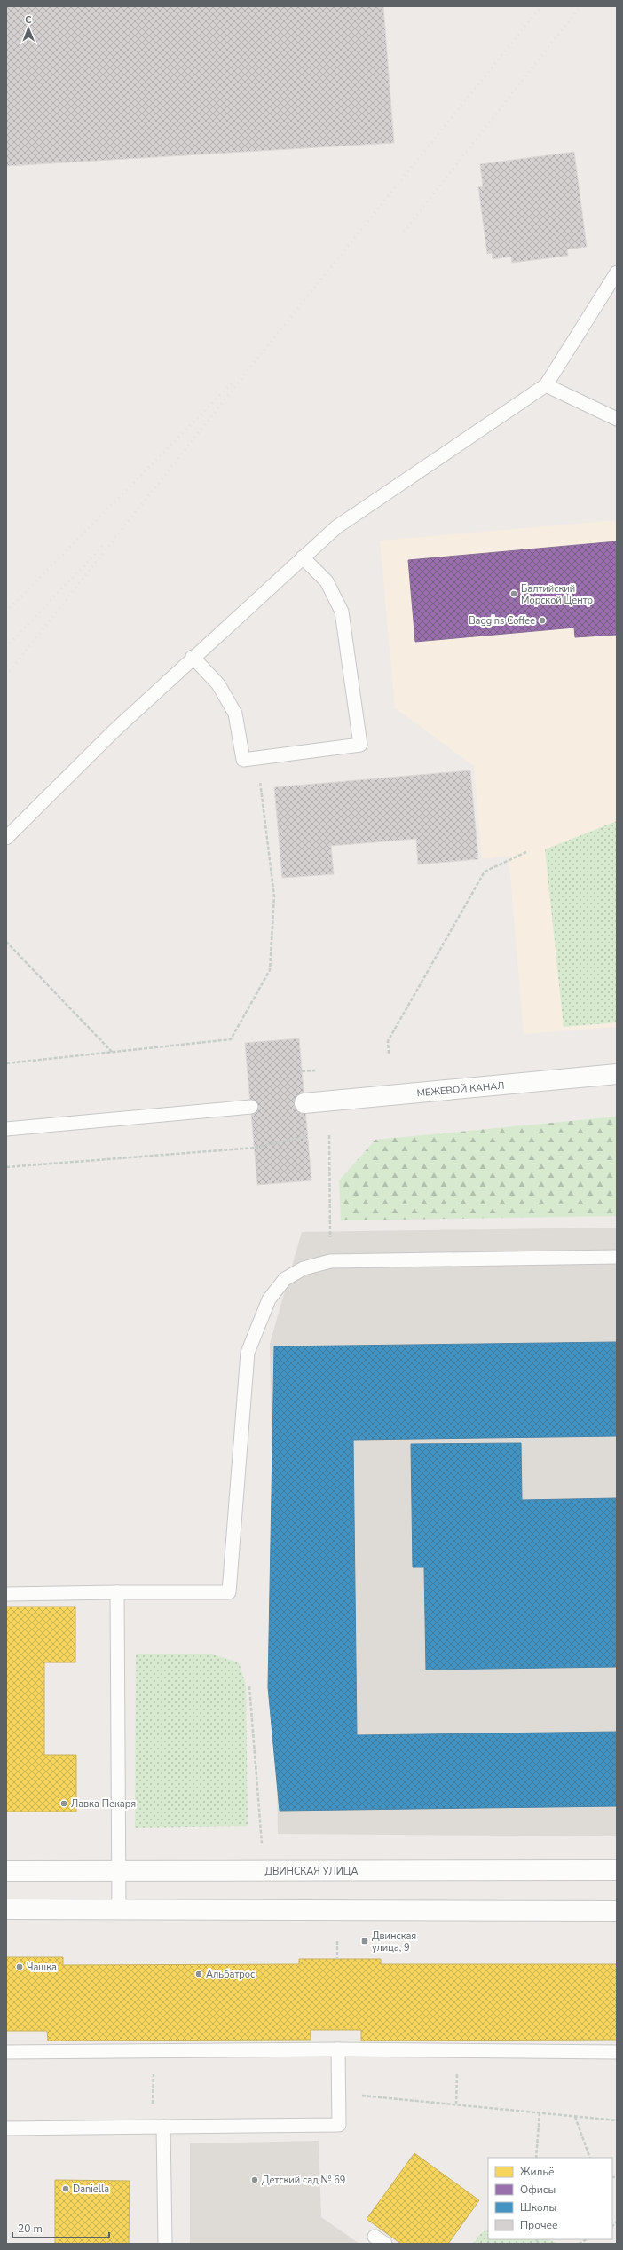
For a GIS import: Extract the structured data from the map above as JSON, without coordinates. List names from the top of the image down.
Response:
{
  "streets": {
    "street": ["МЕЖЕВОЙ КАНАЛ", "ДВИНСКАЯ УЛИЦА"]
  },
  "places": {
    "other": [
      "Балтийский Морской Центр",
      "Baggins Coffee",
      "Лавка Пекаря",
      "Чашка",
      "Альбатрос",
      "Детский сад № 69",
      "Daniella"
    ],
    "transit": ["Двинская улица, 9"]
  },
  "legend": [
    "Жильё",
    "Офисы",
    "Школы",
    "Прочее"
  ],
  "scale_bar": "20 m",
  "north": "top"
}
